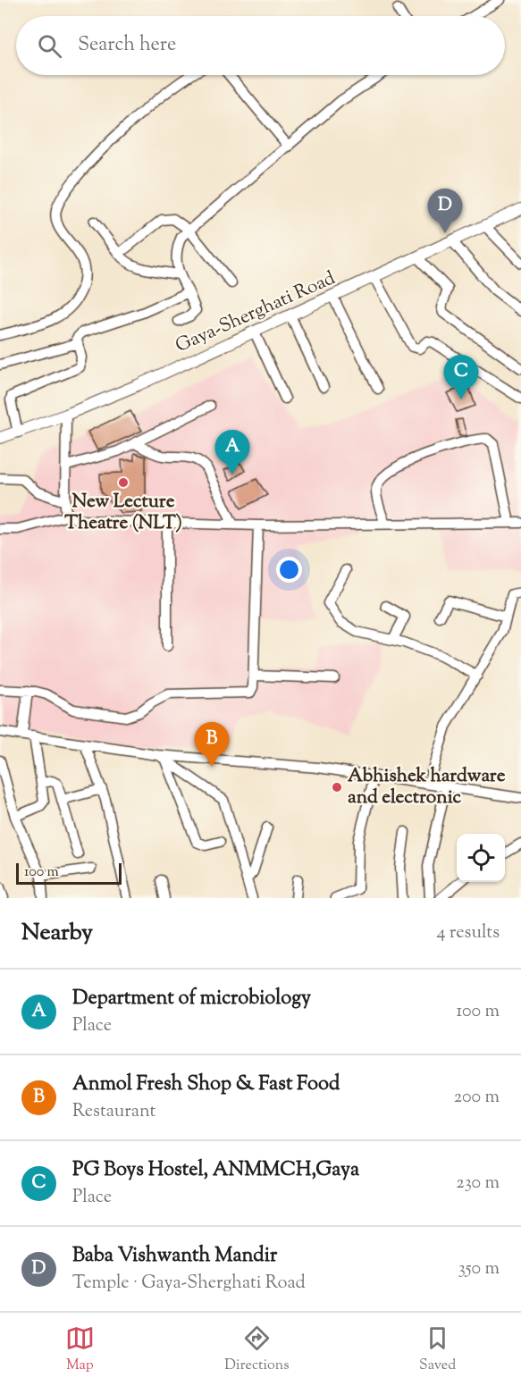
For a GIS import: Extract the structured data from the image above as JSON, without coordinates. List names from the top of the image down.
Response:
{
  "streets": {
    "main road": ["Gaya-Sherghati Road"]
  },
  "places": ["New Lecture Theatre (NLT)", "Abhishek hardware and electronic"],
  "scale_bar": "100 m",
  "page": {
    "search": "Search here",
    "pins": [
      "D",
      "C",
      "A",
      "B"
    ],
    "scale": "100 m",
    "heading": ["Nearby", "4 results"],
    "list": [
      {
        "mark": "A",
        "name": "Department of microbiology",
        "note": "Place",
        "value": "100 m"
      },
      {
        "mark": "B",
        "name": "Anmol Fresh Shop & Fast Food",
        "note": "Restaurant",
        "value": "200 m"
      },
      {
        "mark": "C",
        "name": "PG Boys Hostel, ANMMCH,Gaya",
        "note": "Place",
        "value": "230 m"
      },
      {
        "mark": "D",
        "name": "Baba Vishwanth Mandir",
        "note": "Temple · Gaya-Sherghati Road",
        "value": "350 m"
      }
    ],
    "nav": ["Map", "Directions", "Saved"]
  }
}
